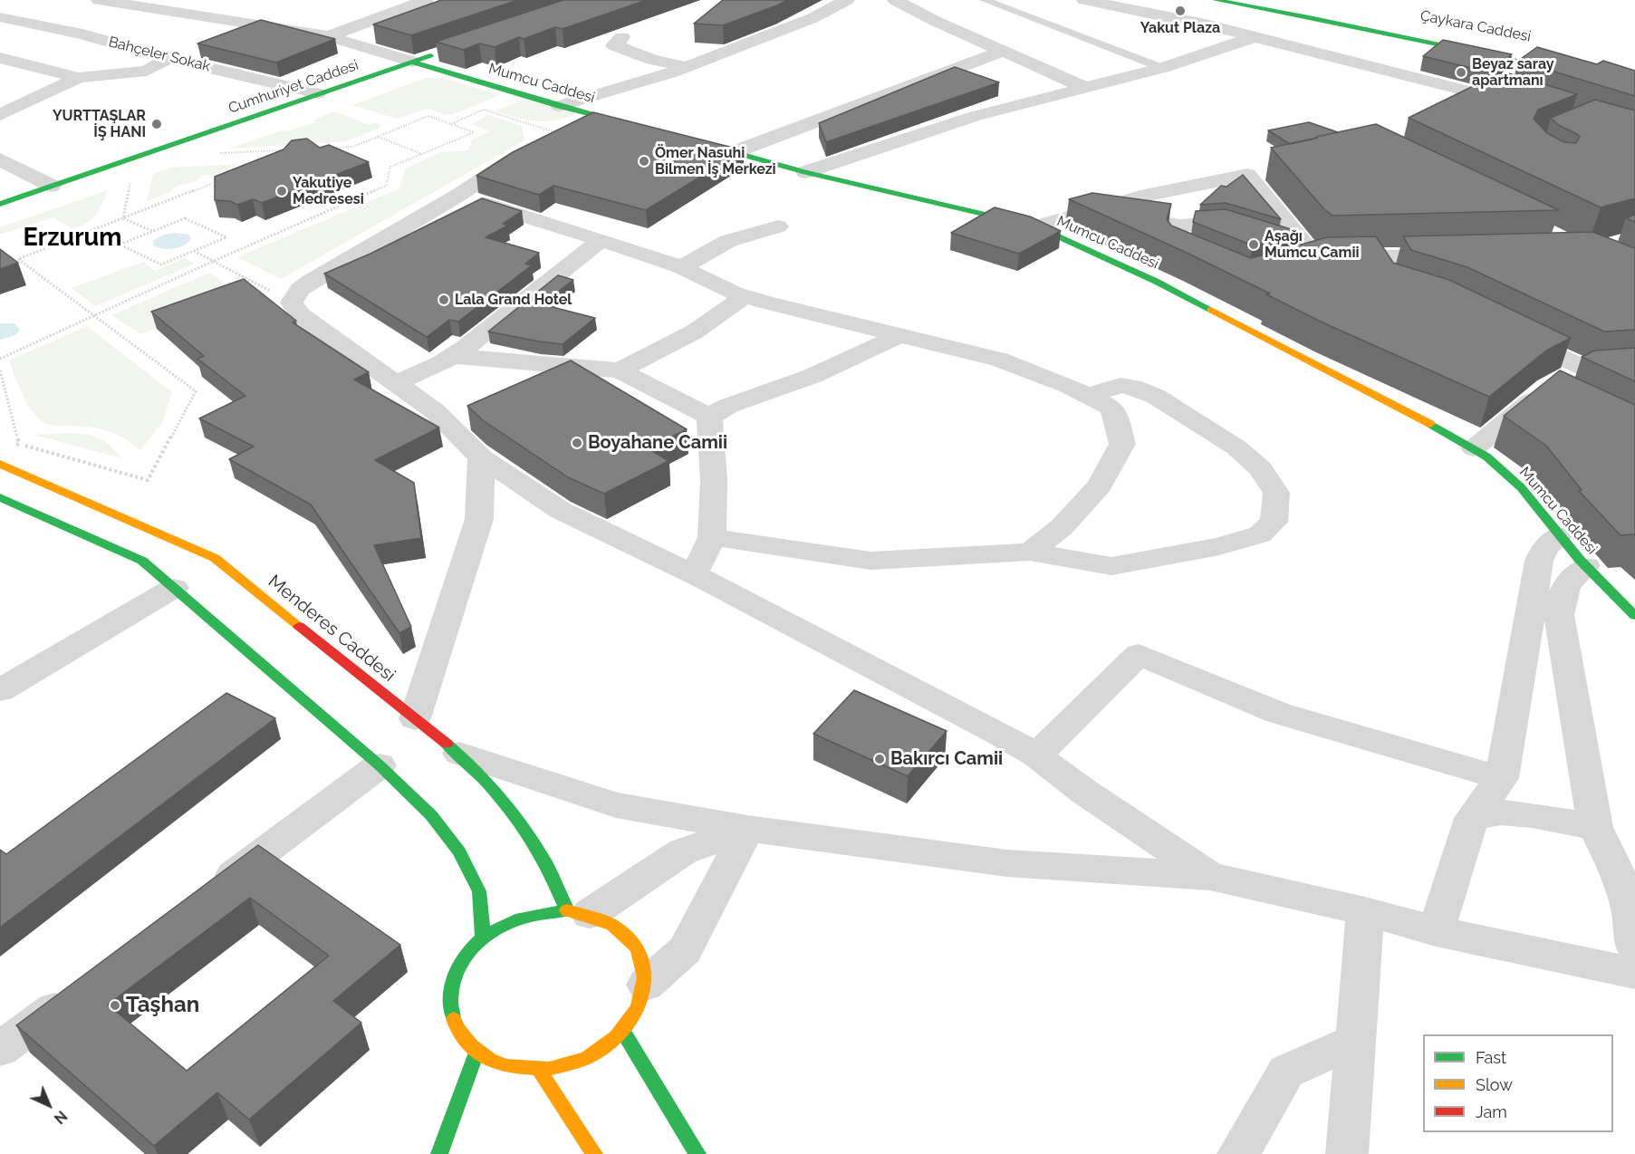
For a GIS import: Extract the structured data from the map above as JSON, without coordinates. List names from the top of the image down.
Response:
{
  "streets": {
    "main road": [
      "Çaykara Caddesi",
      "Mumcu Caddesi",
      "Cumhuriyet Caddesi",
      "Menderes Caddesi"
    ],
    "street": ["Bahçeler Sokak"]
  },
  "crossings": [
    ["Bahçeler Sokak", "Cumhuriyet Caddesi"],
    ["Mumcu Caddesi", "Cumhuriyet Caddesi"]
  ],
  "districts": ["Erzurum"],
  "places": [
    "Yakut Plaza",
    "Beyaz saray apartmanı",
    "YURTTAŞLAR İŞ HANI",
    "Ömer Nasuhi Bilmen İş Merkezi",
    "Yakutiye Medresesi",
    "Aşağı Mumcu Camii",
    "Lala Grand Hotel",
    "Boyahane Camii",
    "Bakırcı Camii",
    "Taşhan"
  ],
  "legend": ["Fast", "Slow", "Jam"],
  "north": "bottom right"
}
